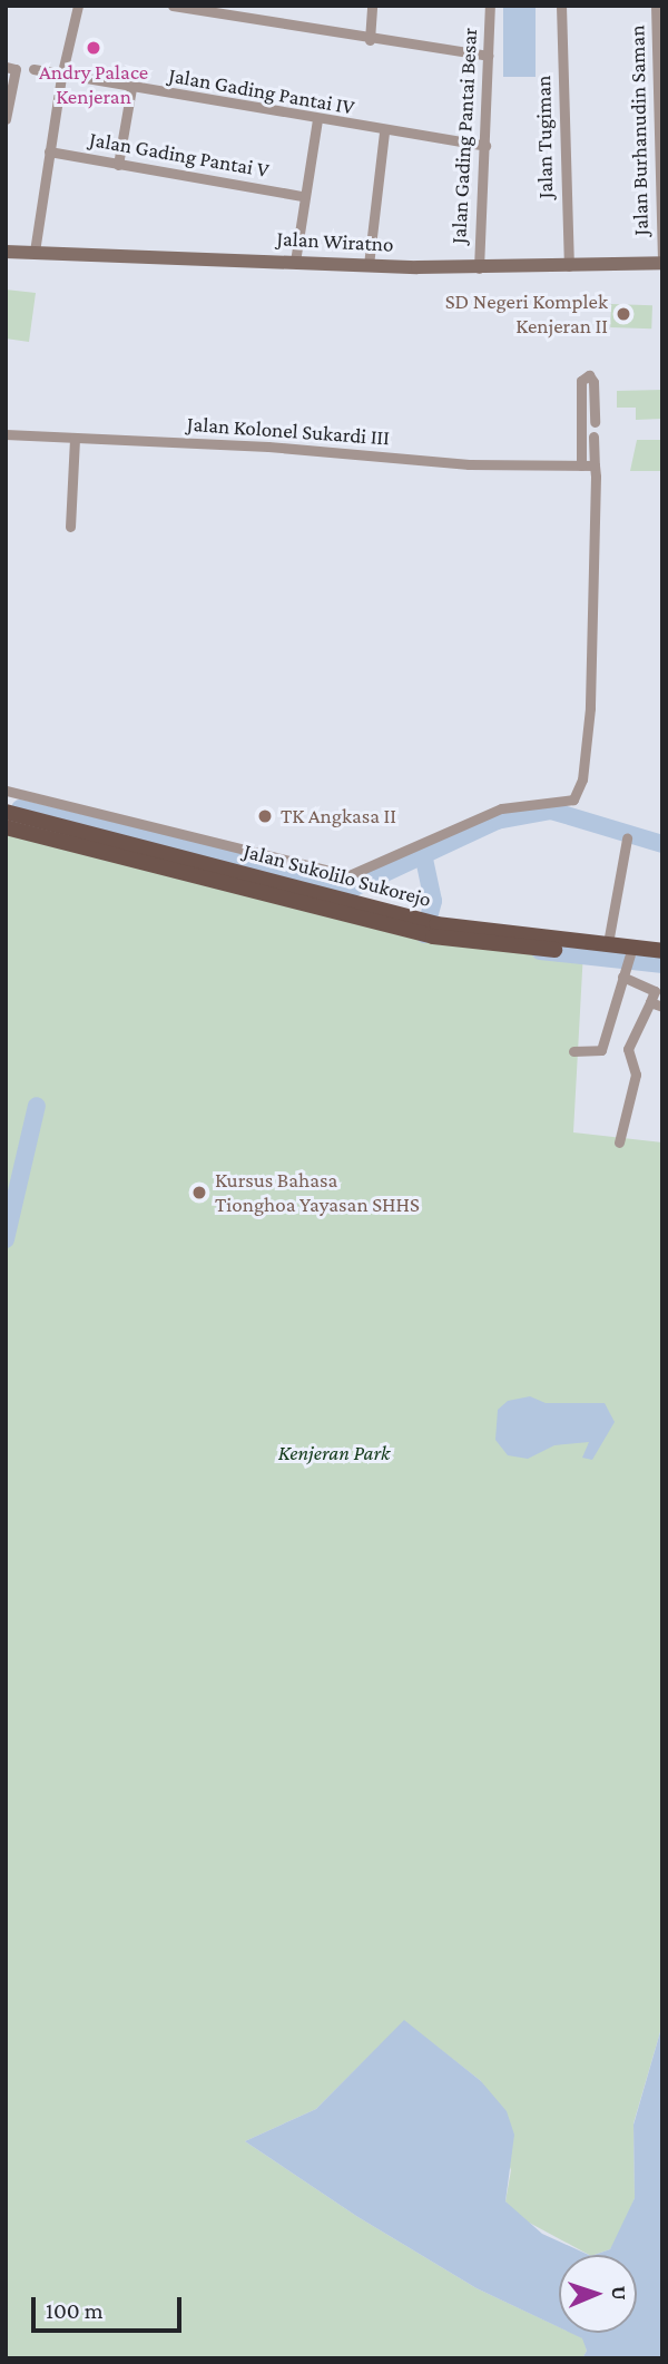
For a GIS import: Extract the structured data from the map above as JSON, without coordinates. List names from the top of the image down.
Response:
{
  "streets": {
    "main road": ["Jalan Wiratno", "Jalan Sukolilo Sukorejo"],
    "street": [
      "Jalan Gading Pantai IV",
      "Jalan Burhanudin Saman",
      "Jalan Gading Pantai Besar",
      "Jalan Tugiman",
      "Jalan Gading Pantai V",
      "Jalan Kolonel Sukardi III"
    ]
  },
  "crossings": [
    ["Jalan Gading Pantai IV", "Jalan Gading Pantai Besar"],
    ["Jalan Gading Pantai Besar", "Jalan Wiratno"],
    ["Jalan Tugiman", "Jalan Wiratno"]
  ],
  "parks": ["Kenjeran Park"],
  "places": [
    "Andry Palace Kenjeran",
    "SD Negeri Komplek Kenjeran II",
    "TK Angkasa II",
    "Kursus Bahasa Tionghoa Yayasan SHHS"
  ],
  "scale_bar": "100 m",
  "north": "right"
}
